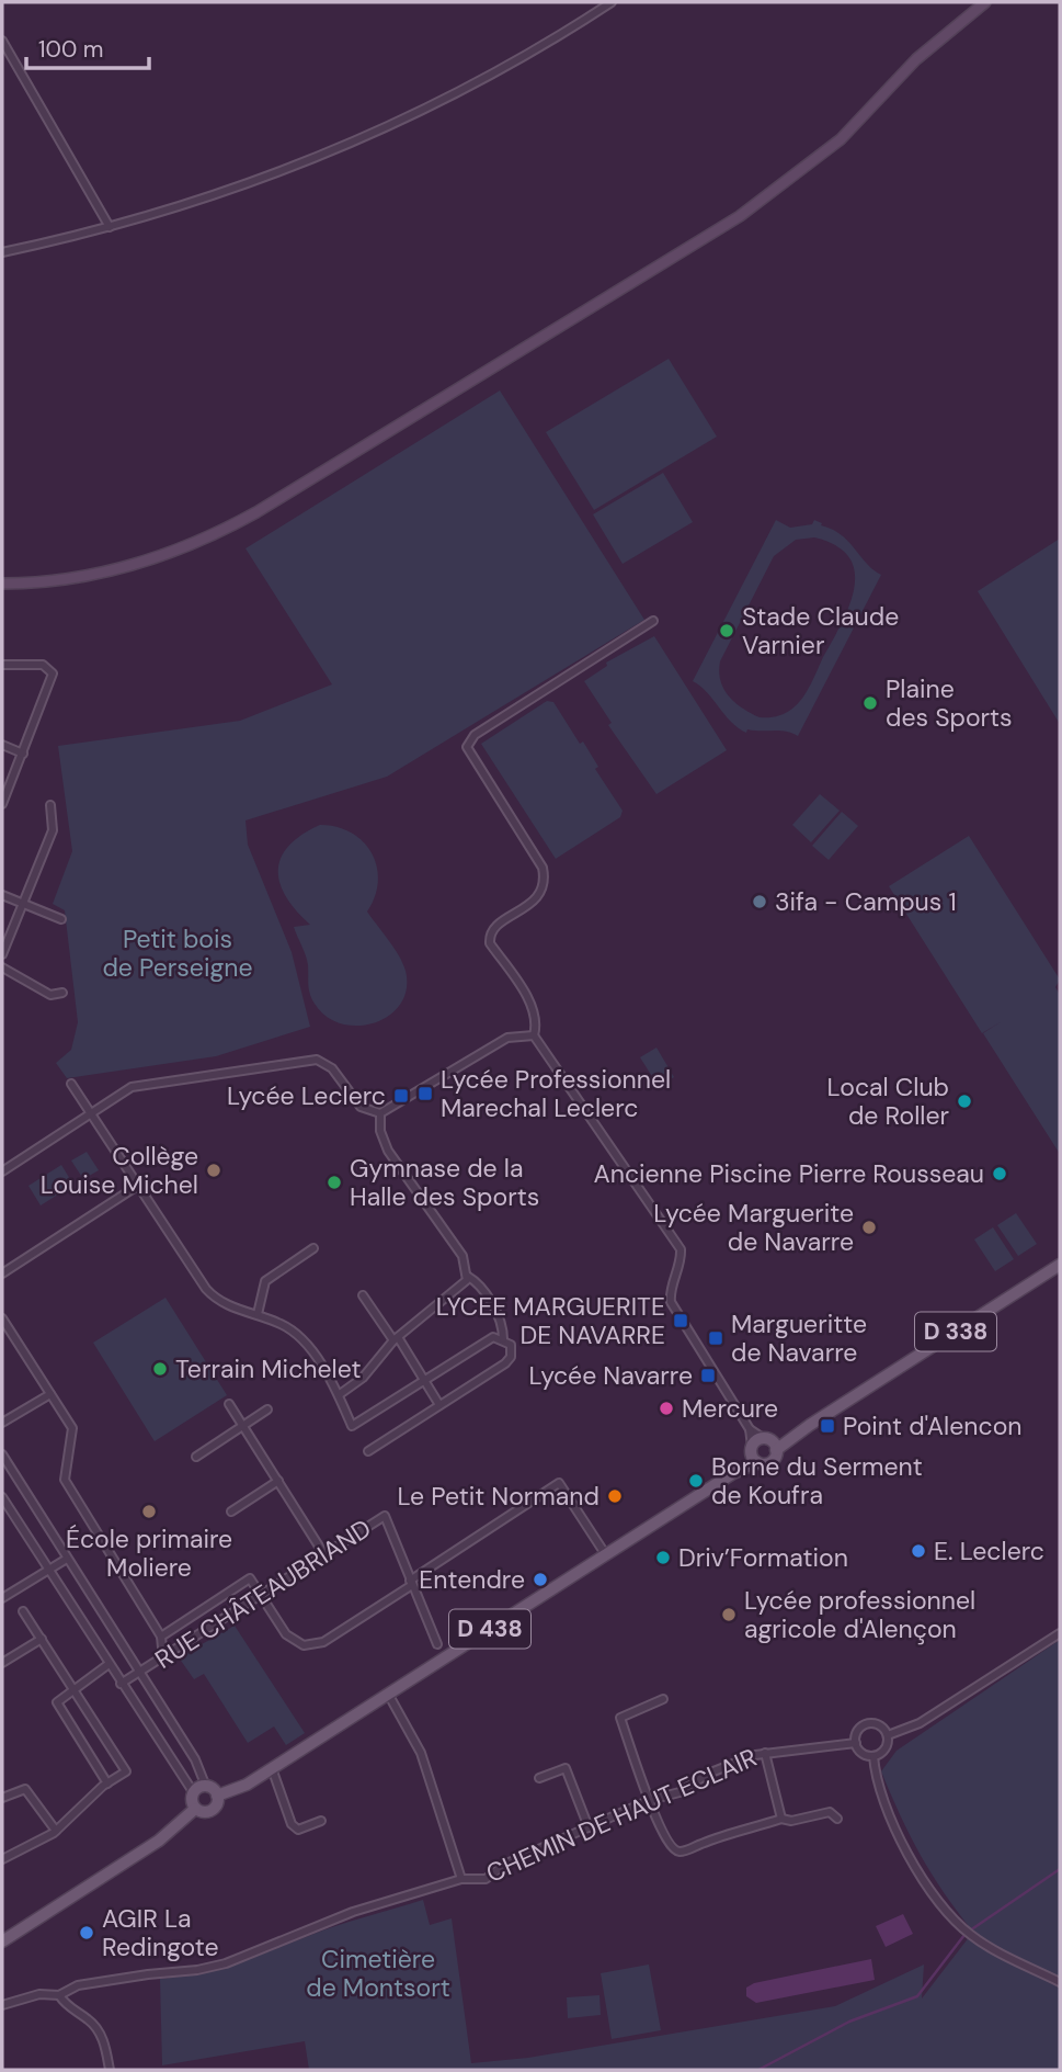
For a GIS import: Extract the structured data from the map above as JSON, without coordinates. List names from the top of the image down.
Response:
{
  "streets": {
    "main road": ["D 338", "D 438"],
    "street": ["RUE CHÂTEAUBRIAND", "CHEMIN DE HAUT ECLAIR"]
  },
  "parks": ["Petit bois de Perseigne", "Cimetière de Montsort"],
  "places": {
    "other": [
      "Stade Claude Varnier",
      "Plaine des Sports",
      "3ifa - Campus 1",
      "Local Club de Roller",
      "Collège Louise Michel",
      "Ancienne Piscine Pierre Rousseau",
      "Gymnase de la Halle des Sports",
      "Lycée Marguerite de Navarre",
      "Terrain Michelet",
      "Mercure",
      "Borne du Serment de Koufra",
      "Le Petit Normand",
      "École primaire Moliere",
      "E. Leclerc",
      "Driv’Formation",
      "Entendre",
      "Lycée professionnel agricole d'Alençon",
      "AGIR La Redingote"
    ],
    "transit": [
      "Lycée Professionnel Marechal Leclerc",
      "Lycée Leclerc",
      "LYCEE MARGUERITE DE NAVARRE",
      "Margueritte de Navarre",
      "Lycée Navarre",
      "Point d'Alencon"
    ]
  },
  "scale_bar": "100 m"
}
